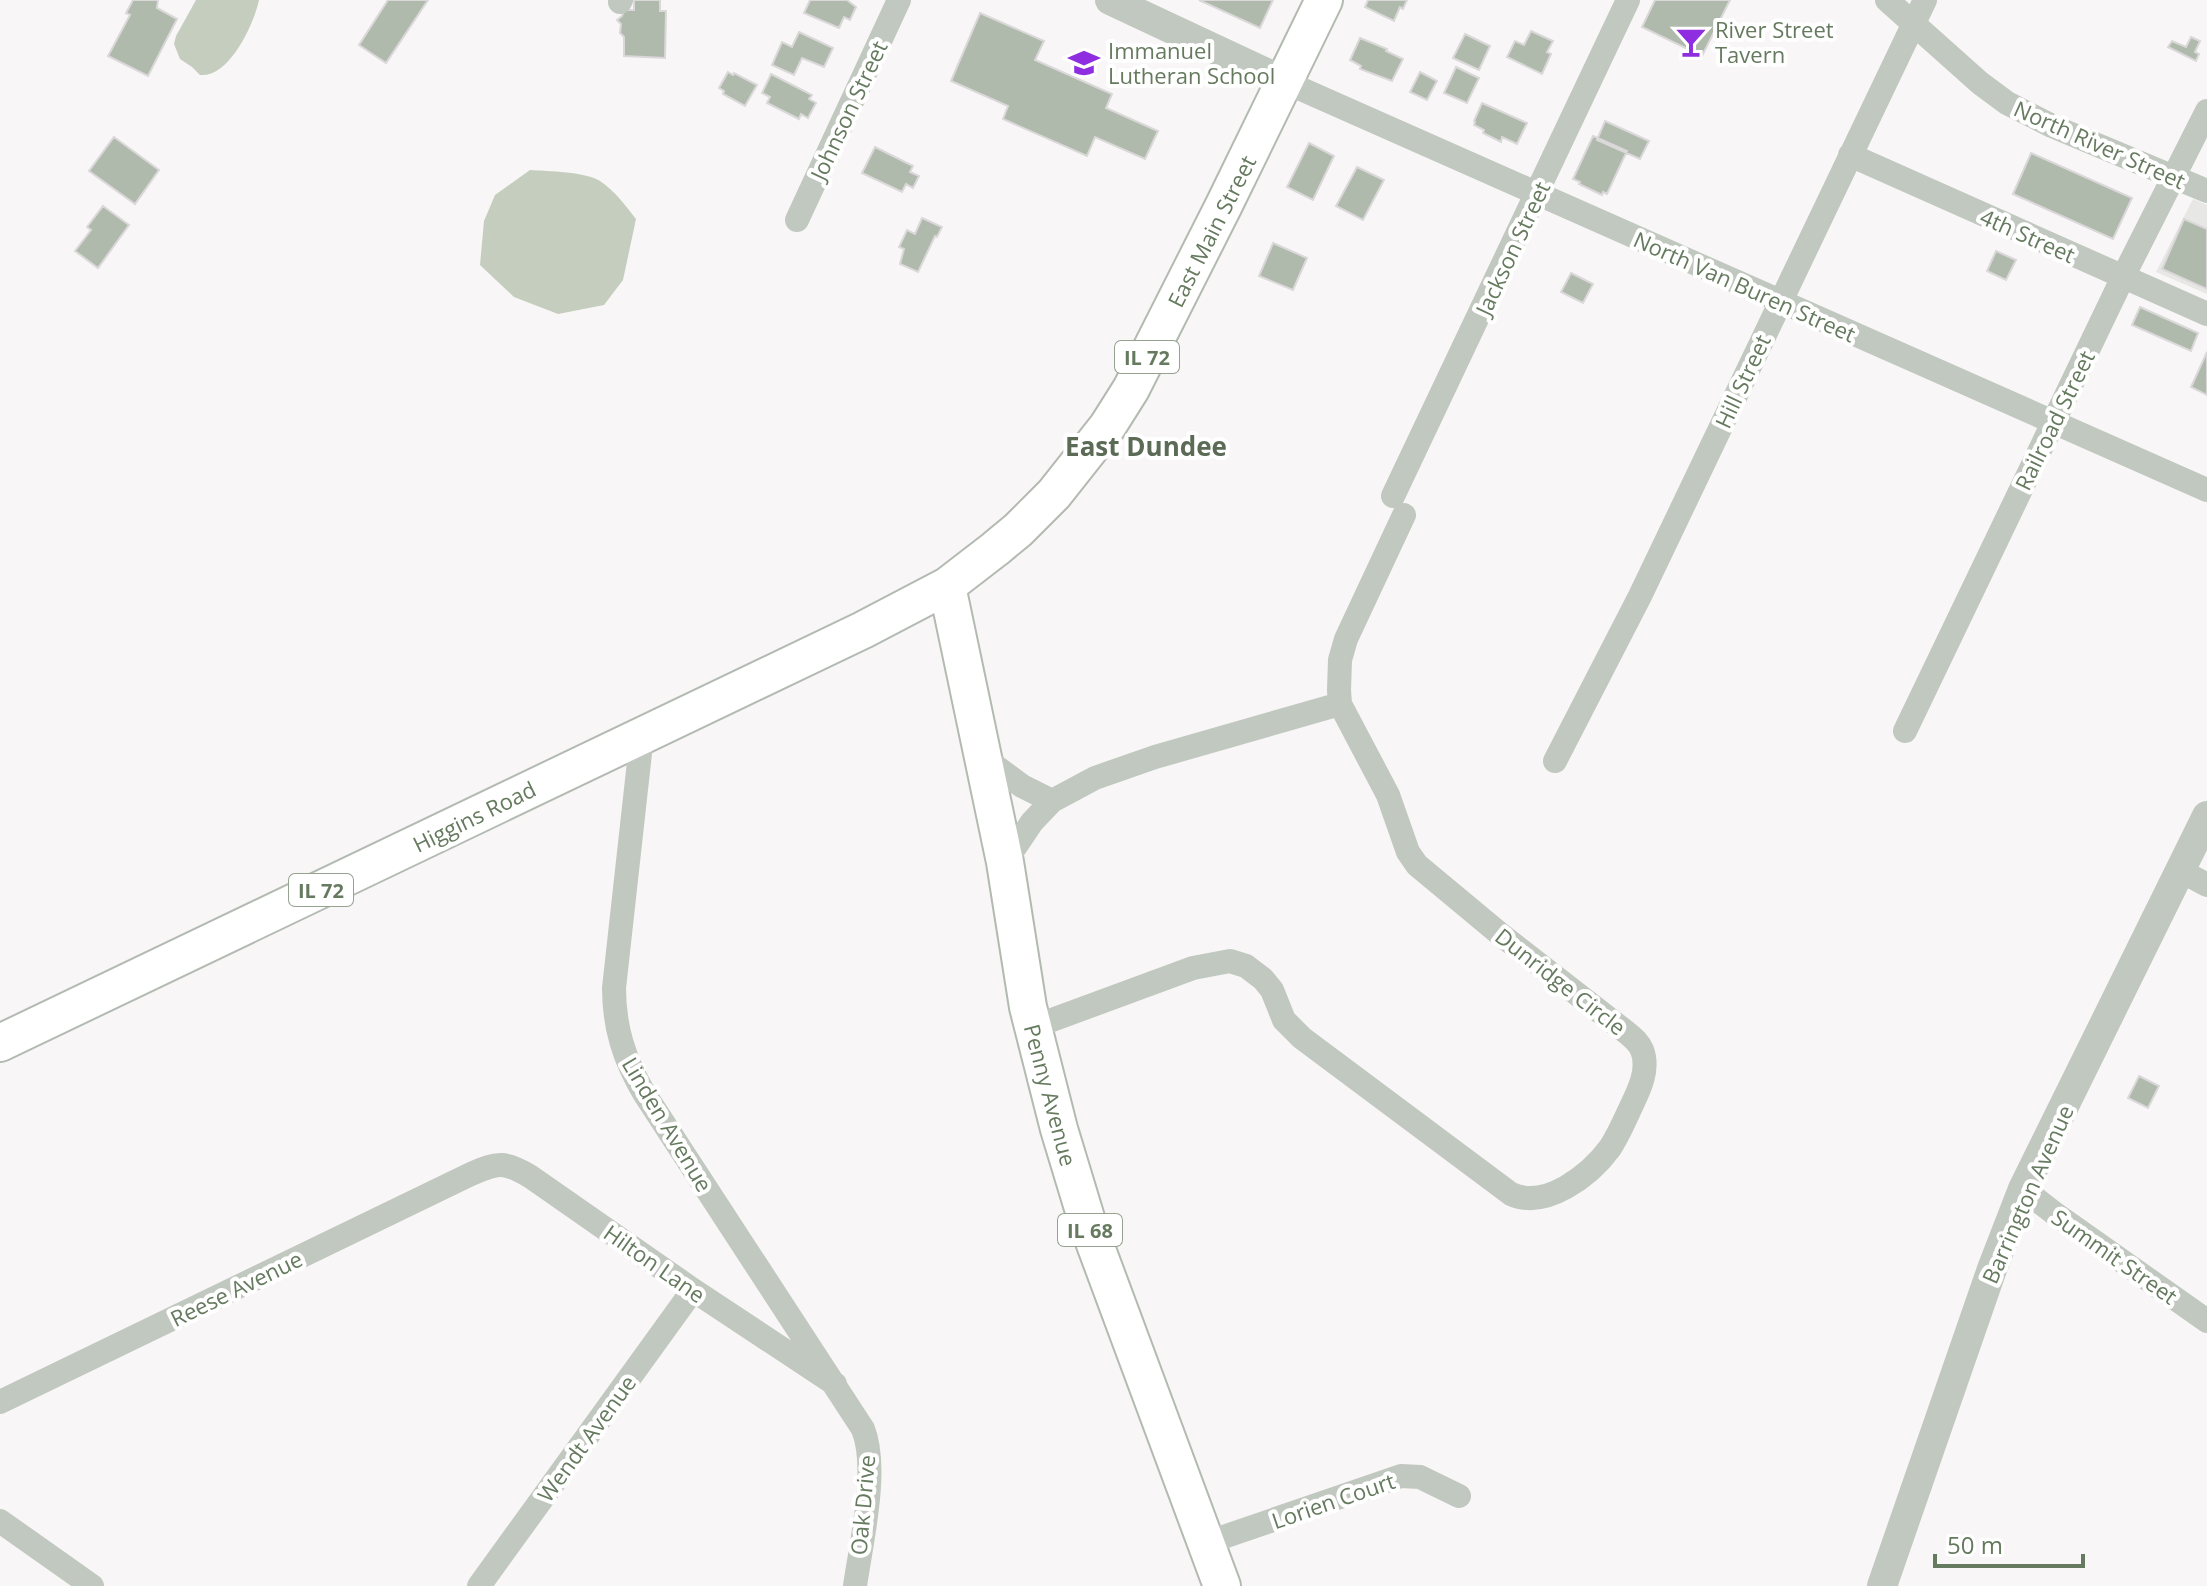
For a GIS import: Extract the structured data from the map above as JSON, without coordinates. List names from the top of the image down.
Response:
{
  "streets": {
    "main road": [
      "East Main Street",
      "IL 72",
      "Higgins Road",
      "Penny Avenue",
      "IL 68"
    ],
    "street": [
      "Johnson Street",
      "North River Street",
      "4th Street",
      "Jackson Street",
      "North Van Buren Street",
      "Hill Street",
      "Railroad Street",
      "Dunridge Circle",
      "Linden Avenue",
      "Barrington Avenue",
      "Summit Street",
      "Hilton Lane",
      "Reese Avenue",
      "Wendt Avenue",
      "Lorien Court",
      "Oak Drive"
    ]
  },
  "crossings": [
    ["North River Street", "Hill Street"],
    ["North River Street", "Railroad Street"],
    ["East Main Street", "North Van Buren Street"],
    ["East Main Street", "Higgins Road"],
    ["East Main Street", "Penny Avenue"],
    ["4th Street", "Hill Street"],
    ["4th Street", "Railroad Street"],
    ["Jackson Street", "North Van Buren Street"],
    ["Jackson Street", "Dunridge Circle"],
    ["North Van Buren Street", "Hill Street"],
    ["North Van Buren Street", "Railroad Street"],
    ["Higgins Road", "Penny Avenue"],
    ["Higgins Road", "Linden Avenue"],
    ["Dunridge Circle", "Penny Avenue"],
    ["Penny Avenue", "Lorien Court"],
    ["Linden Avenue", "Hilton Lane"],
    ["Linden Avenue", "Oak Drive"],
    ["Barrington Avenue", "Summit Street"],
    ["Hilton Lane", "Reese Avenue"],
    ["Hilton Lane", "Wendt Avenue"],
    ["Hilton Lane", "Oak Drive"]
  ],
  "districts": ["East Dundee"],
  "places": {
    "bar": ["River Street Tavern"],
    "school or university": ["Immanuel Lutheran School"]
  },
  "scale_bar": "50 m"
}
